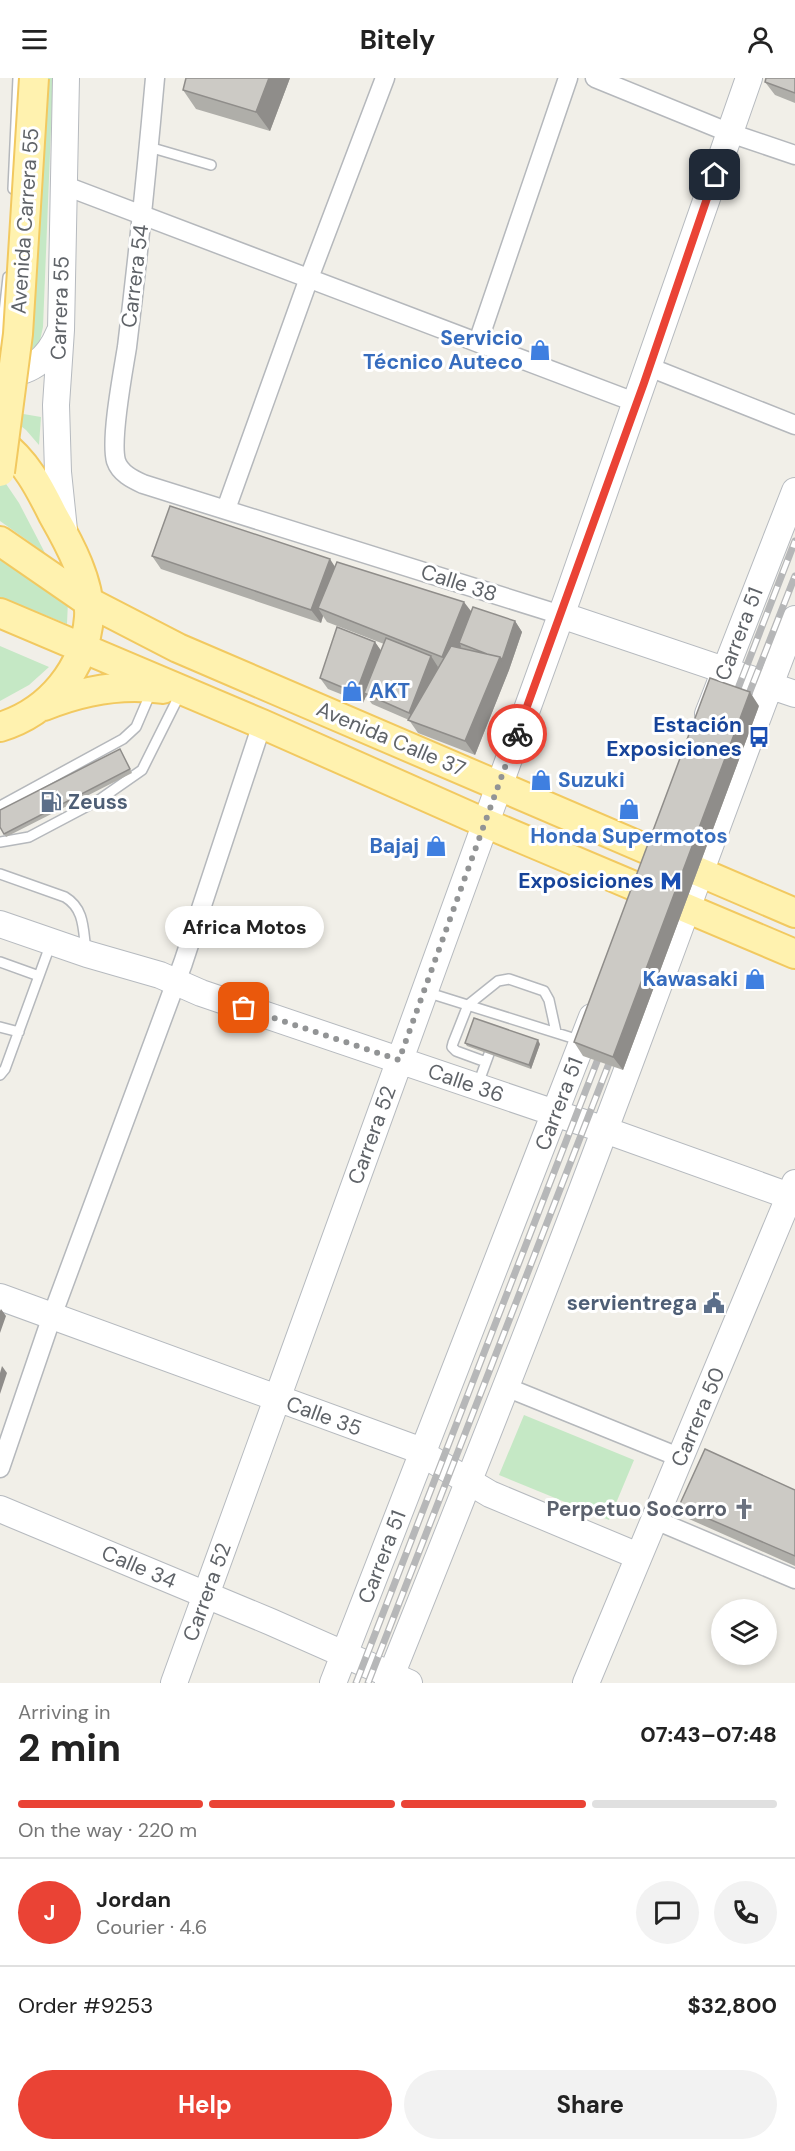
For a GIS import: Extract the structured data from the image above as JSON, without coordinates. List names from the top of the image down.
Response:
{
  "streets": {
    "main road": ["Avenida Carrera 55", "Avenida Calle 37"],
    "street": [
      "Carrera 54",
      "Carrera 55",
      "Calle 38",
      "Carrera 51",
      "Calle 36",
      "Carrera 52",
      "Calle 35",
      "Carrera 50",
      "Calle 34"
    ]
  },
  "crossings": [
    ["Carrera 54", "Calle 38"],
    ["Calle 38", "Carrera 51"],
    ["Calle 38", "Carrera 52"],
    ["Carrera 51", "Calle 36"],
    ["Carrera 51", "Calle 35"],
    ["Carrera 51", "Calle 34"],
    ["Avenida Calle 37", "Carrera 52"],
    ["Calle 36", "Carrera 52"],
    ["Calle 36", "Carrera 50"],
    ["Carrera 52", "Calle 35"],
    ["Carrera 52", "Calle 34"],
    ["Calle 35", "Carrera 50"]
  ],
  "places": {
    "shop": [
      "Servicio Técnico Auteco",
      "AKT",
      "Suzuki",
      "Honda Supermotos",
      "Bajaj",
      "Kawasaki"
    ],
    "bus stop": ["Estación Exposiciones"],
    "fuel station": ["Zeuss"],
    "metro station": ["Exposiciones"],
    "other": ["Africa Motos"],
    "public building": ["servientrega"],
    "church": ["Perpetuo Socorro"]
  },
  "page": {
    "header": "Bitely",
    "bubble": "Africa Motos",
    "heading": ["2 min", "Arriving in", "07:43–07:48"],
    "panel": [
      "Jordan",
      "Courier · 4.6",
      "Order #9253",
      "$32,800"
    ],
    "bar": "On the way · 220 m",
    "round": "J",
    "buttons": ["Help", "Share"]
  }
}
